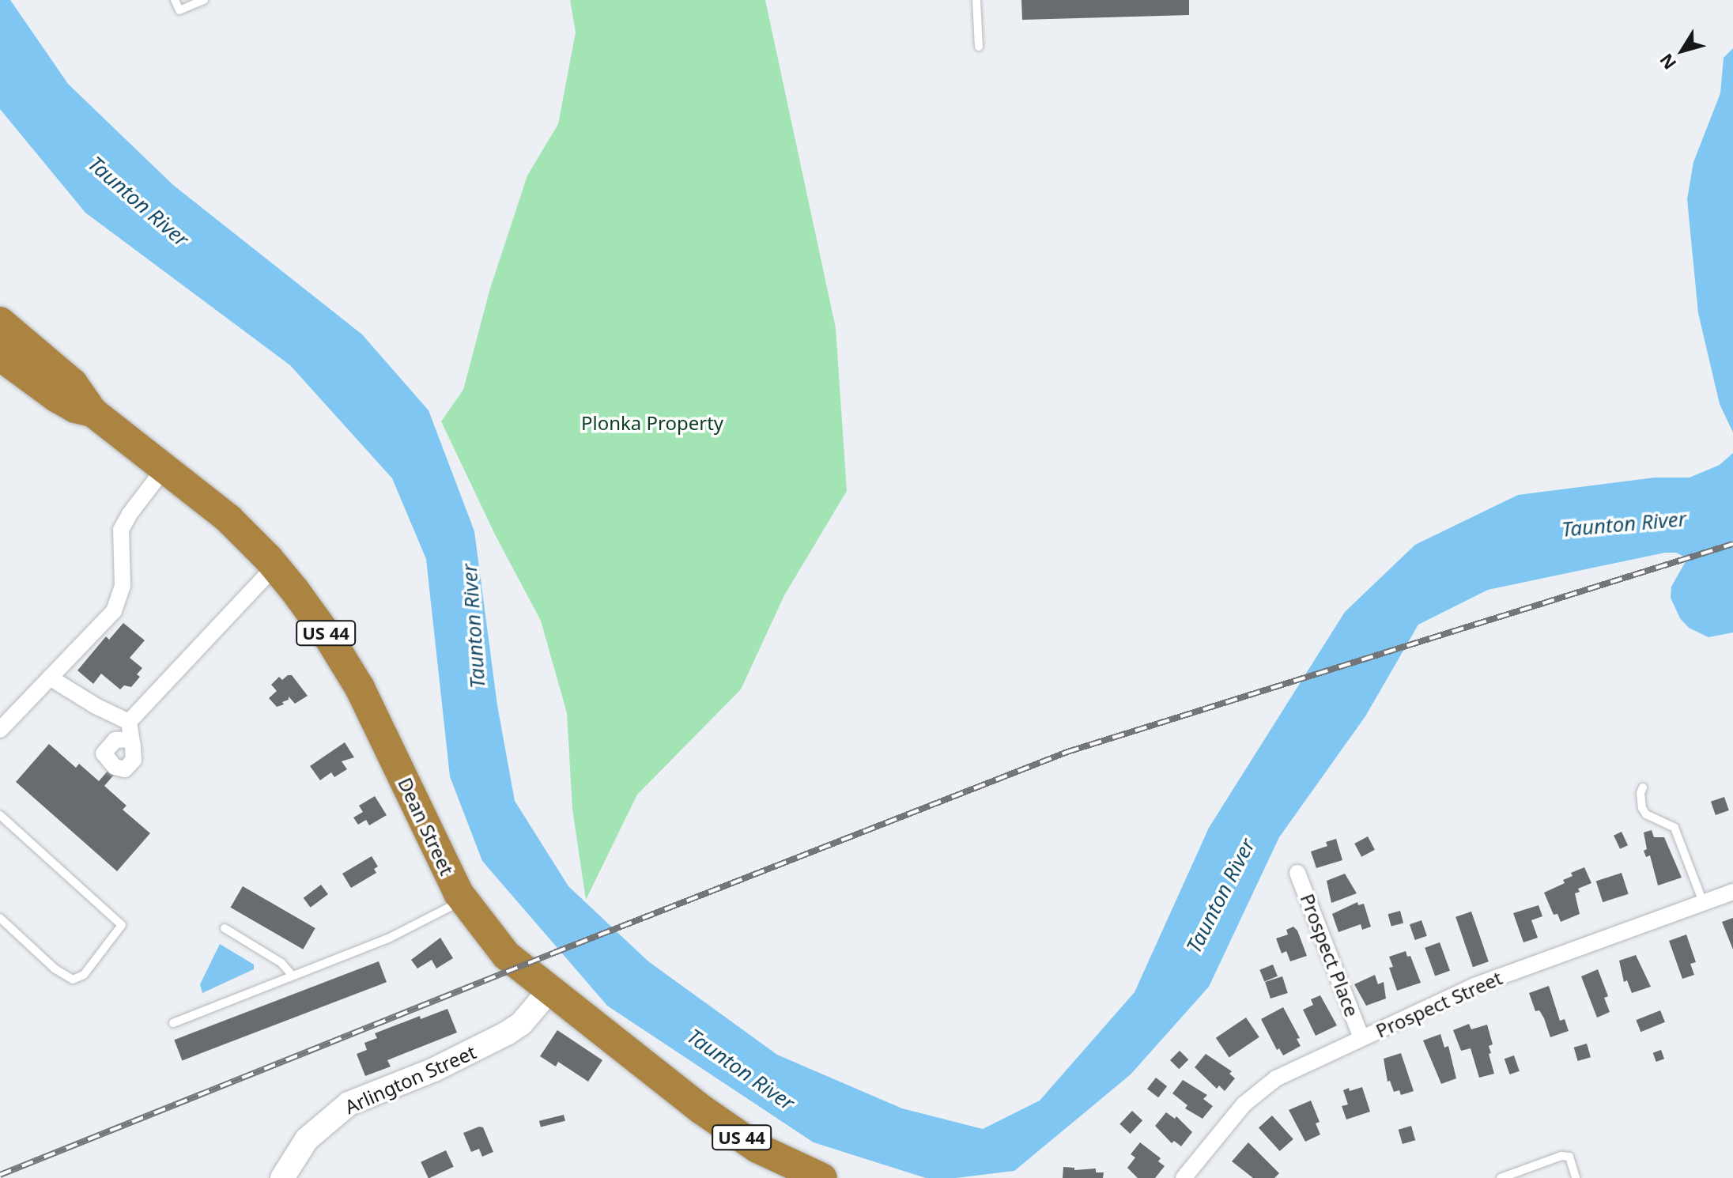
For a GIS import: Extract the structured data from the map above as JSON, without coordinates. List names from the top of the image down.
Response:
{
  "streets": {
    "highway": ["US 44", "Dean Street"],
    "street": ["Prospect Place", "Prospect Street", "Arlington Street"]
  },
  "crossings": [
    ["Dean Street", "Arlington Street"],
    ["Prospect Place", "Prospect Street"]
  ],
  "water": ["Taunton River"],
  "parks": ["Plonka Property"],
  "north": "bottom left"
}
